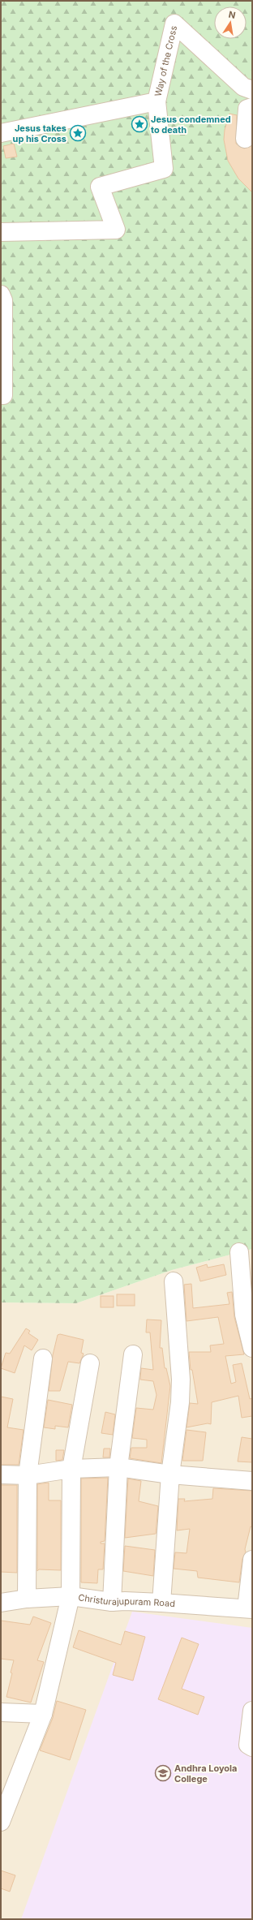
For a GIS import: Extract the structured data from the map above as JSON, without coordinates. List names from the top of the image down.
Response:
{
  "streets": {
    "street": ["Way of the Cross", "Christurajupuram Road"]
  },
  "places": {
    "place": ["Jesus condemned to death", "Jesus takes up his Cross"],
    "school or university": ["Andhra Loyola College"]
  },
  "north": "top"
}
